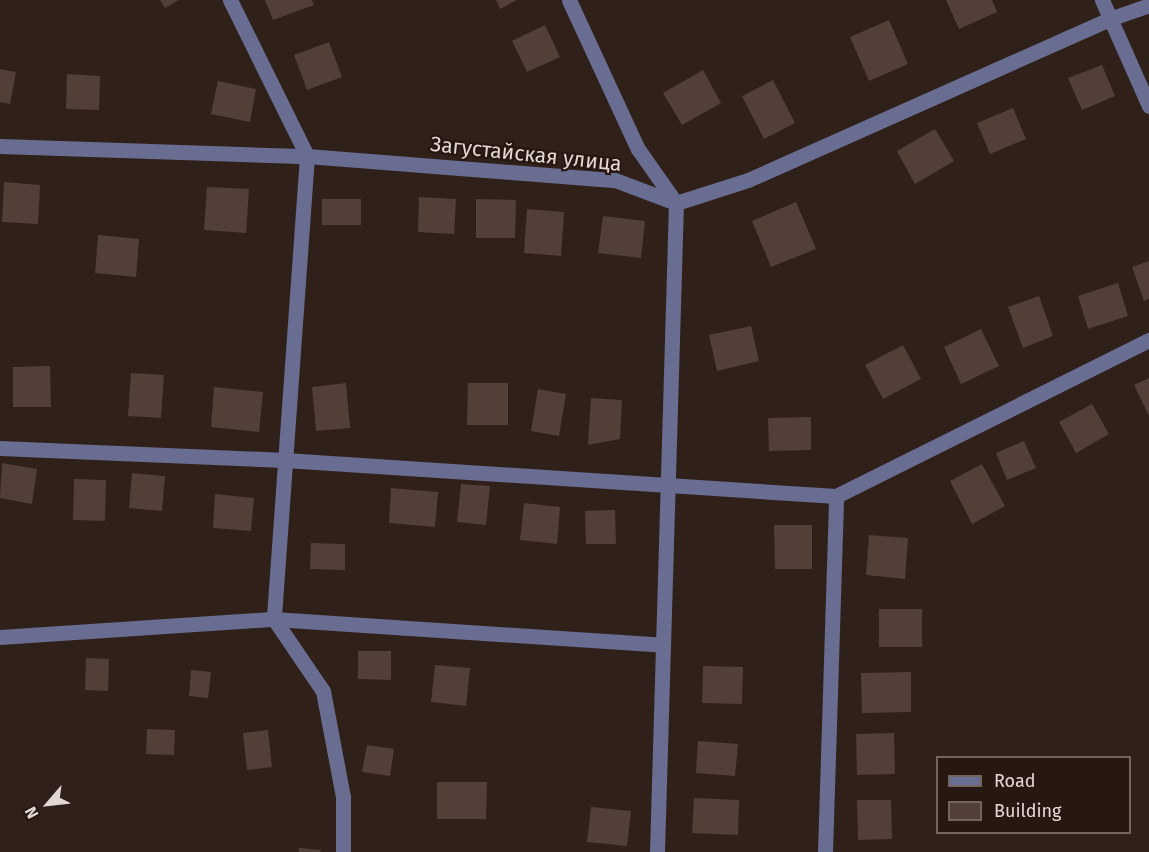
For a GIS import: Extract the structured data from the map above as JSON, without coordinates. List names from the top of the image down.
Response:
{
  "streets": {
    "street": ["Загустайская улица"]
  },
  "legend": ["Road", "Building"],
  "north": "bottom left"
}
